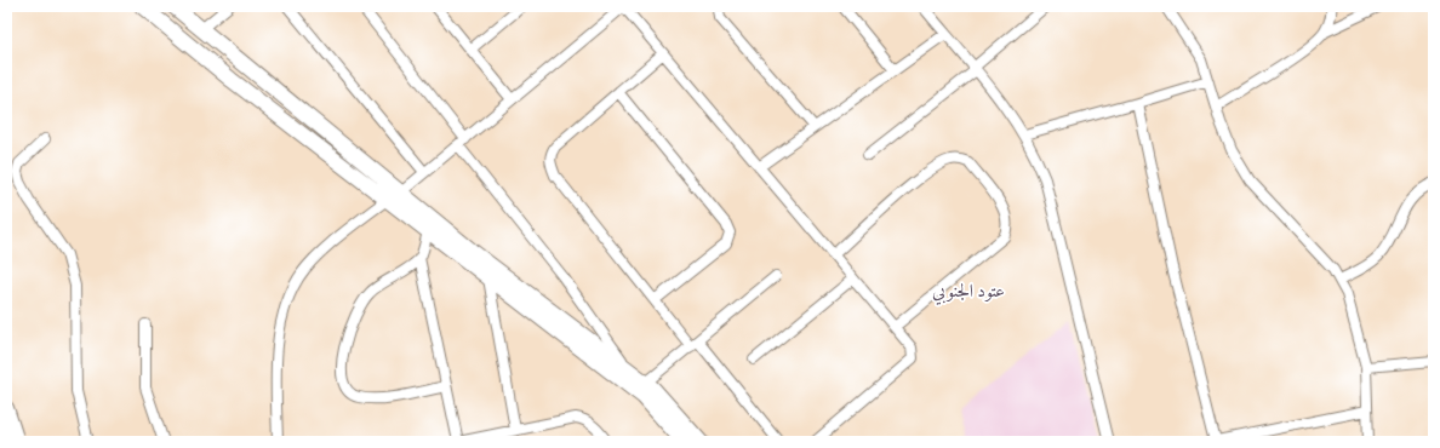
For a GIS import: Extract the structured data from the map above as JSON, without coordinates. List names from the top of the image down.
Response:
{
  "districts": ["عتود الجنوبي"]
}
